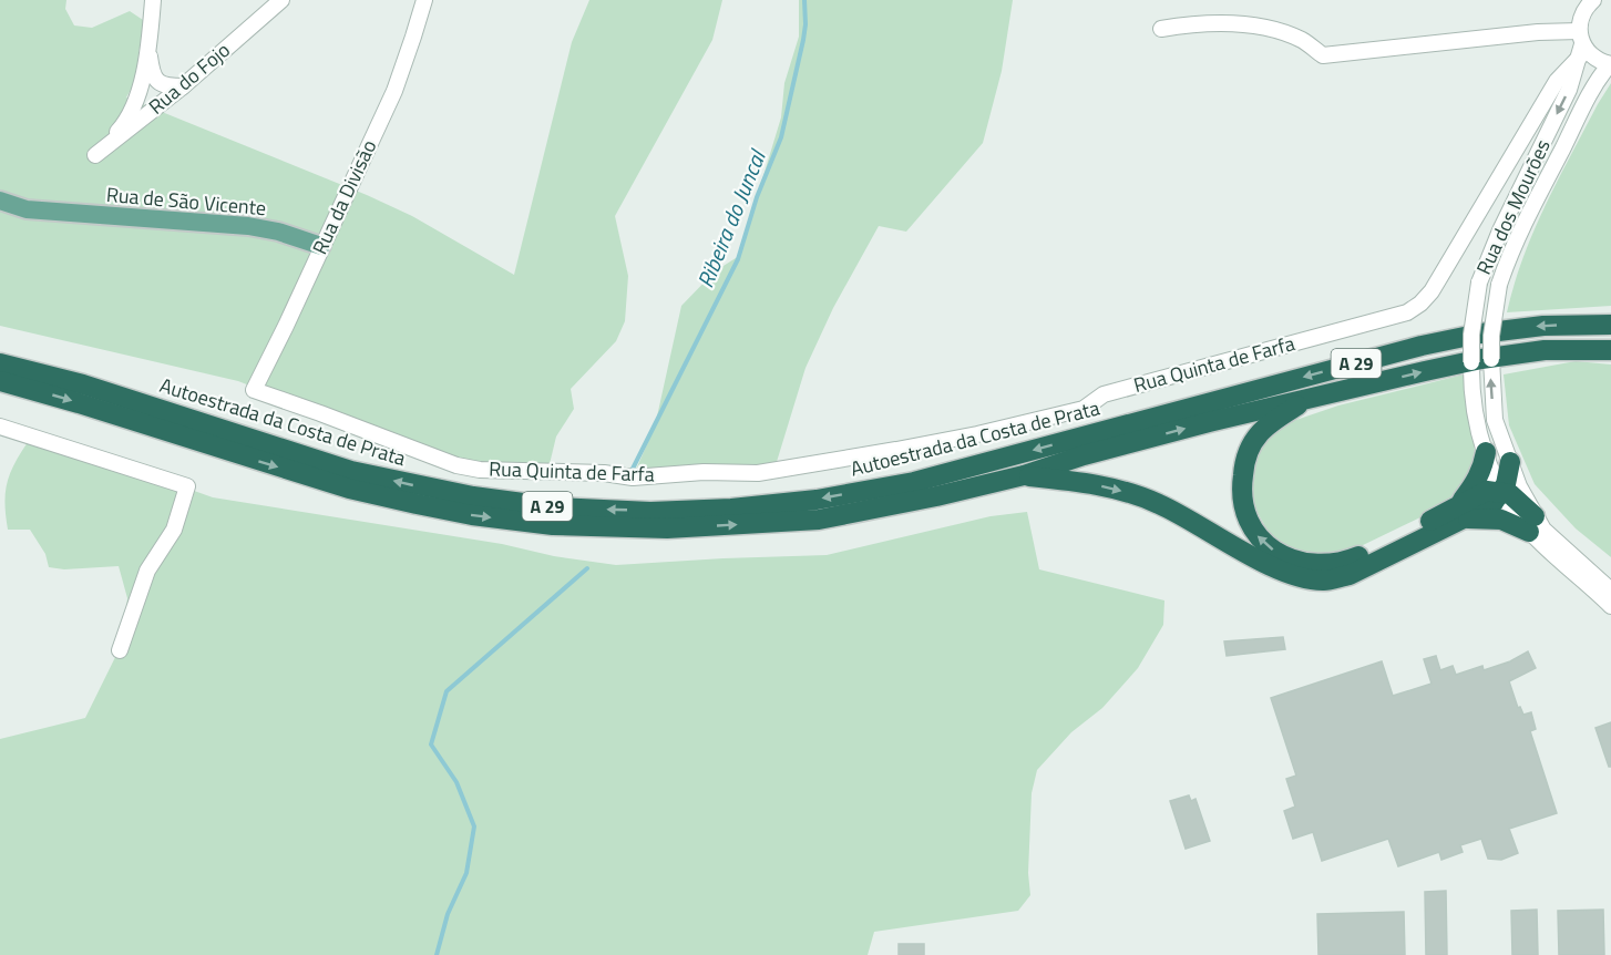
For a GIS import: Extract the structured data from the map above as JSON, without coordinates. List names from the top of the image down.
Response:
{
  "streets": {
    "highway": ["A 29", "Autoestrada da Costa de Prata"],
    "main road": ["Rua de São Vicente"],
    "street": [
      "Rua do Fojo",
      "Rua da Divisão",
      "Rua dos Mourões",
      "Rua Quinta de Farfa"
    ]
  },
  "crossings": [
    ["Rua da Divisão", "Rua de São Vicente"],
    ["Rua da Divisão", "Rua Quinta de Farfa"],
    ["Rua dos Mourões", "Rua Quinta de Farfa"]
  ],
  "water": ["Ribeira do Juncal"]
}
